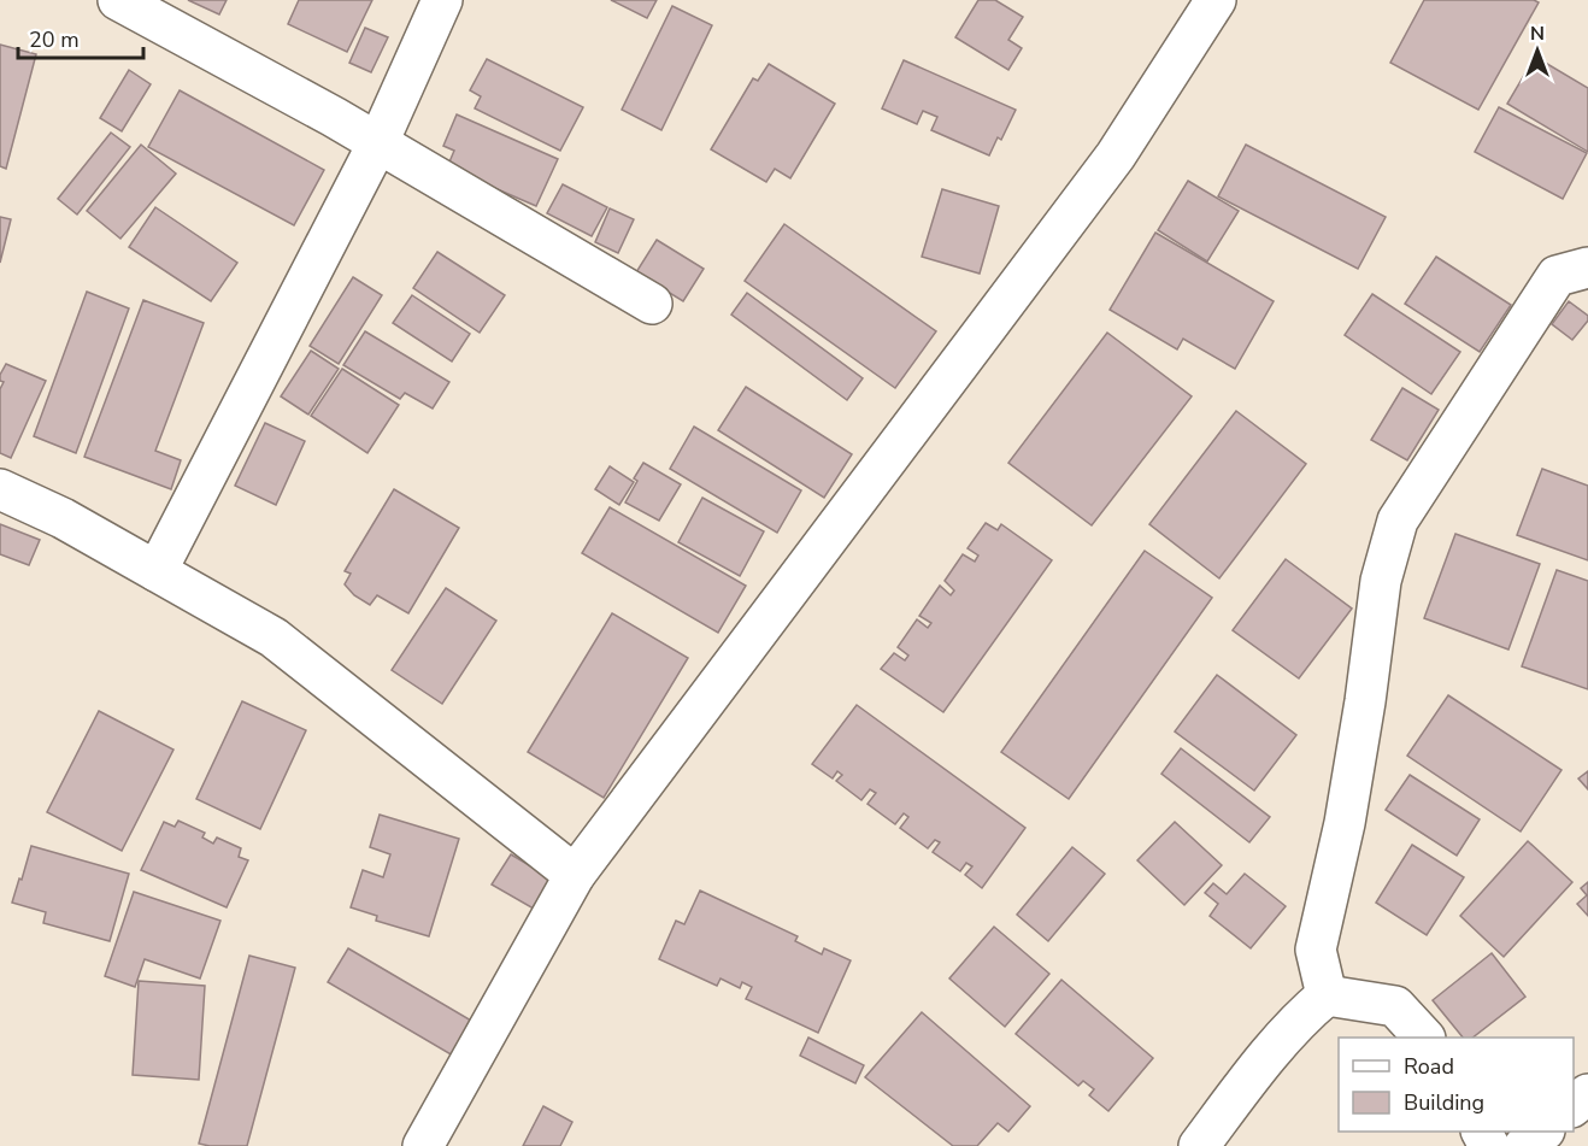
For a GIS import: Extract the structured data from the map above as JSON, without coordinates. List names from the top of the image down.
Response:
{
  "legend": ["Road", "Building"],
  "scale_bar": "20 m",
  "north": "top"
}
